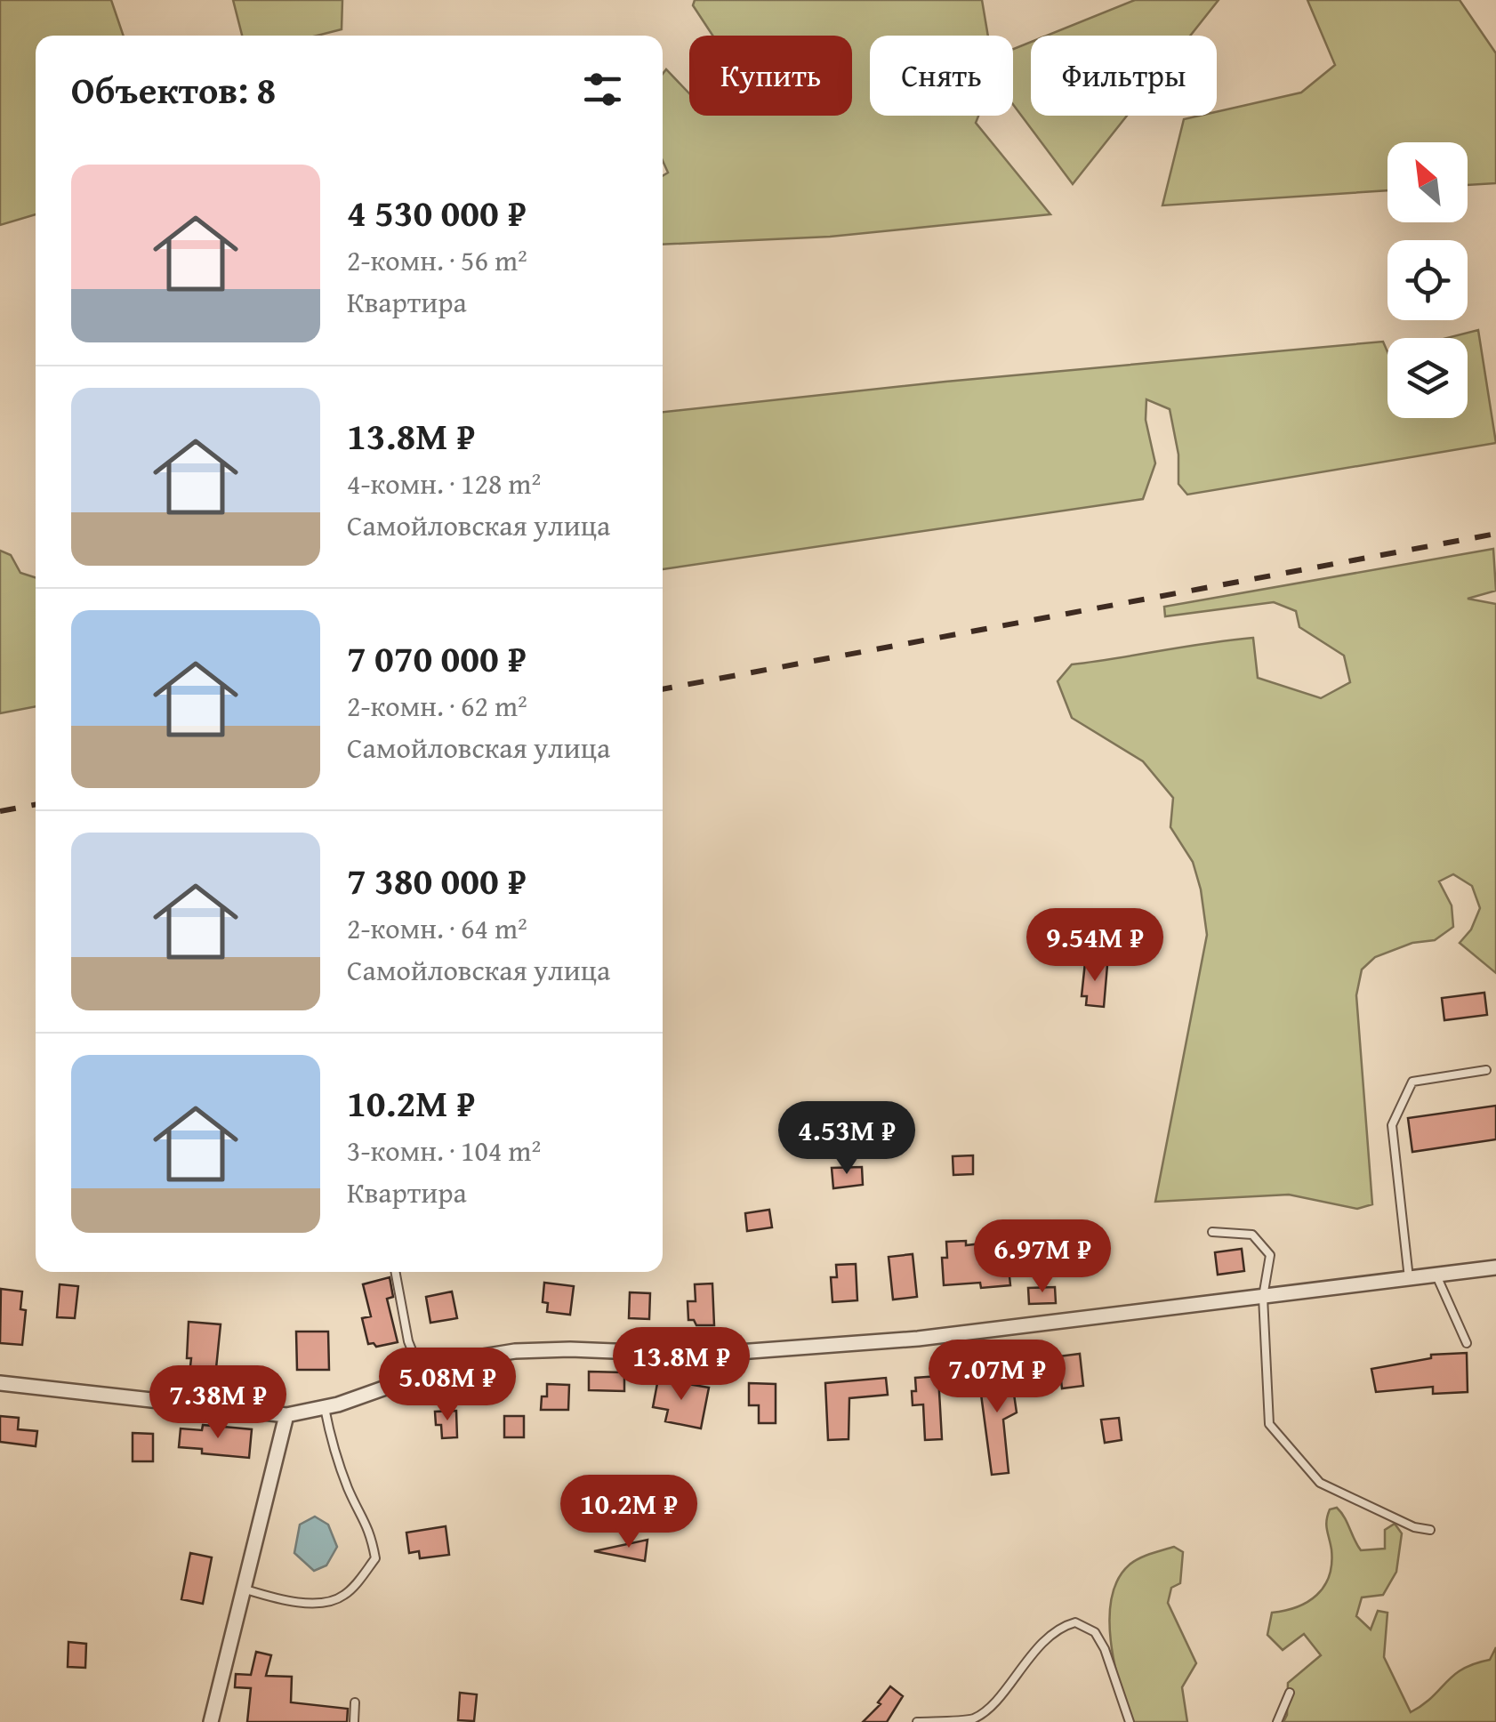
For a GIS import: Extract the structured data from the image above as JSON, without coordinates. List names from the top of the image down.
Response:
{
  "north": "top left",
  "page": {
    "chip": ["Купить", "Снять", "Фильтры"],
    "heading": "Объектов: 8",
    "list": [
      {
        "name": "4 530 000 ₽",
        "note": "2-комн. · 56 m² · Квартира"
      },
      {
        "name": "13.8M ₽",
        "note": "4-комн. · 128 m² · Самойловская улица"
      },
      {
        "name": "7 070 000 ₽",
        "note": "2-комн. · 62 m² · Самойловская улица"
      },
      {
        "name": "7 380 000 ₽",
        "note": "2-комн. · 64 m² · Самойловская улица"
      },
      {
        "name": "10.2M ₽",
        "note": "3-комн. · 104 m² · Квартира"
      }
    ],
    "price": [
      "9.54M ₽",
      "4.53M ₽",
      "6.97M ₽",
      "13.8M ₽",
      "7.07M ₽",
      "5.08M ₽",
      "7.38M ₽",
      "10.2M ₽"
    ]
  }
}
